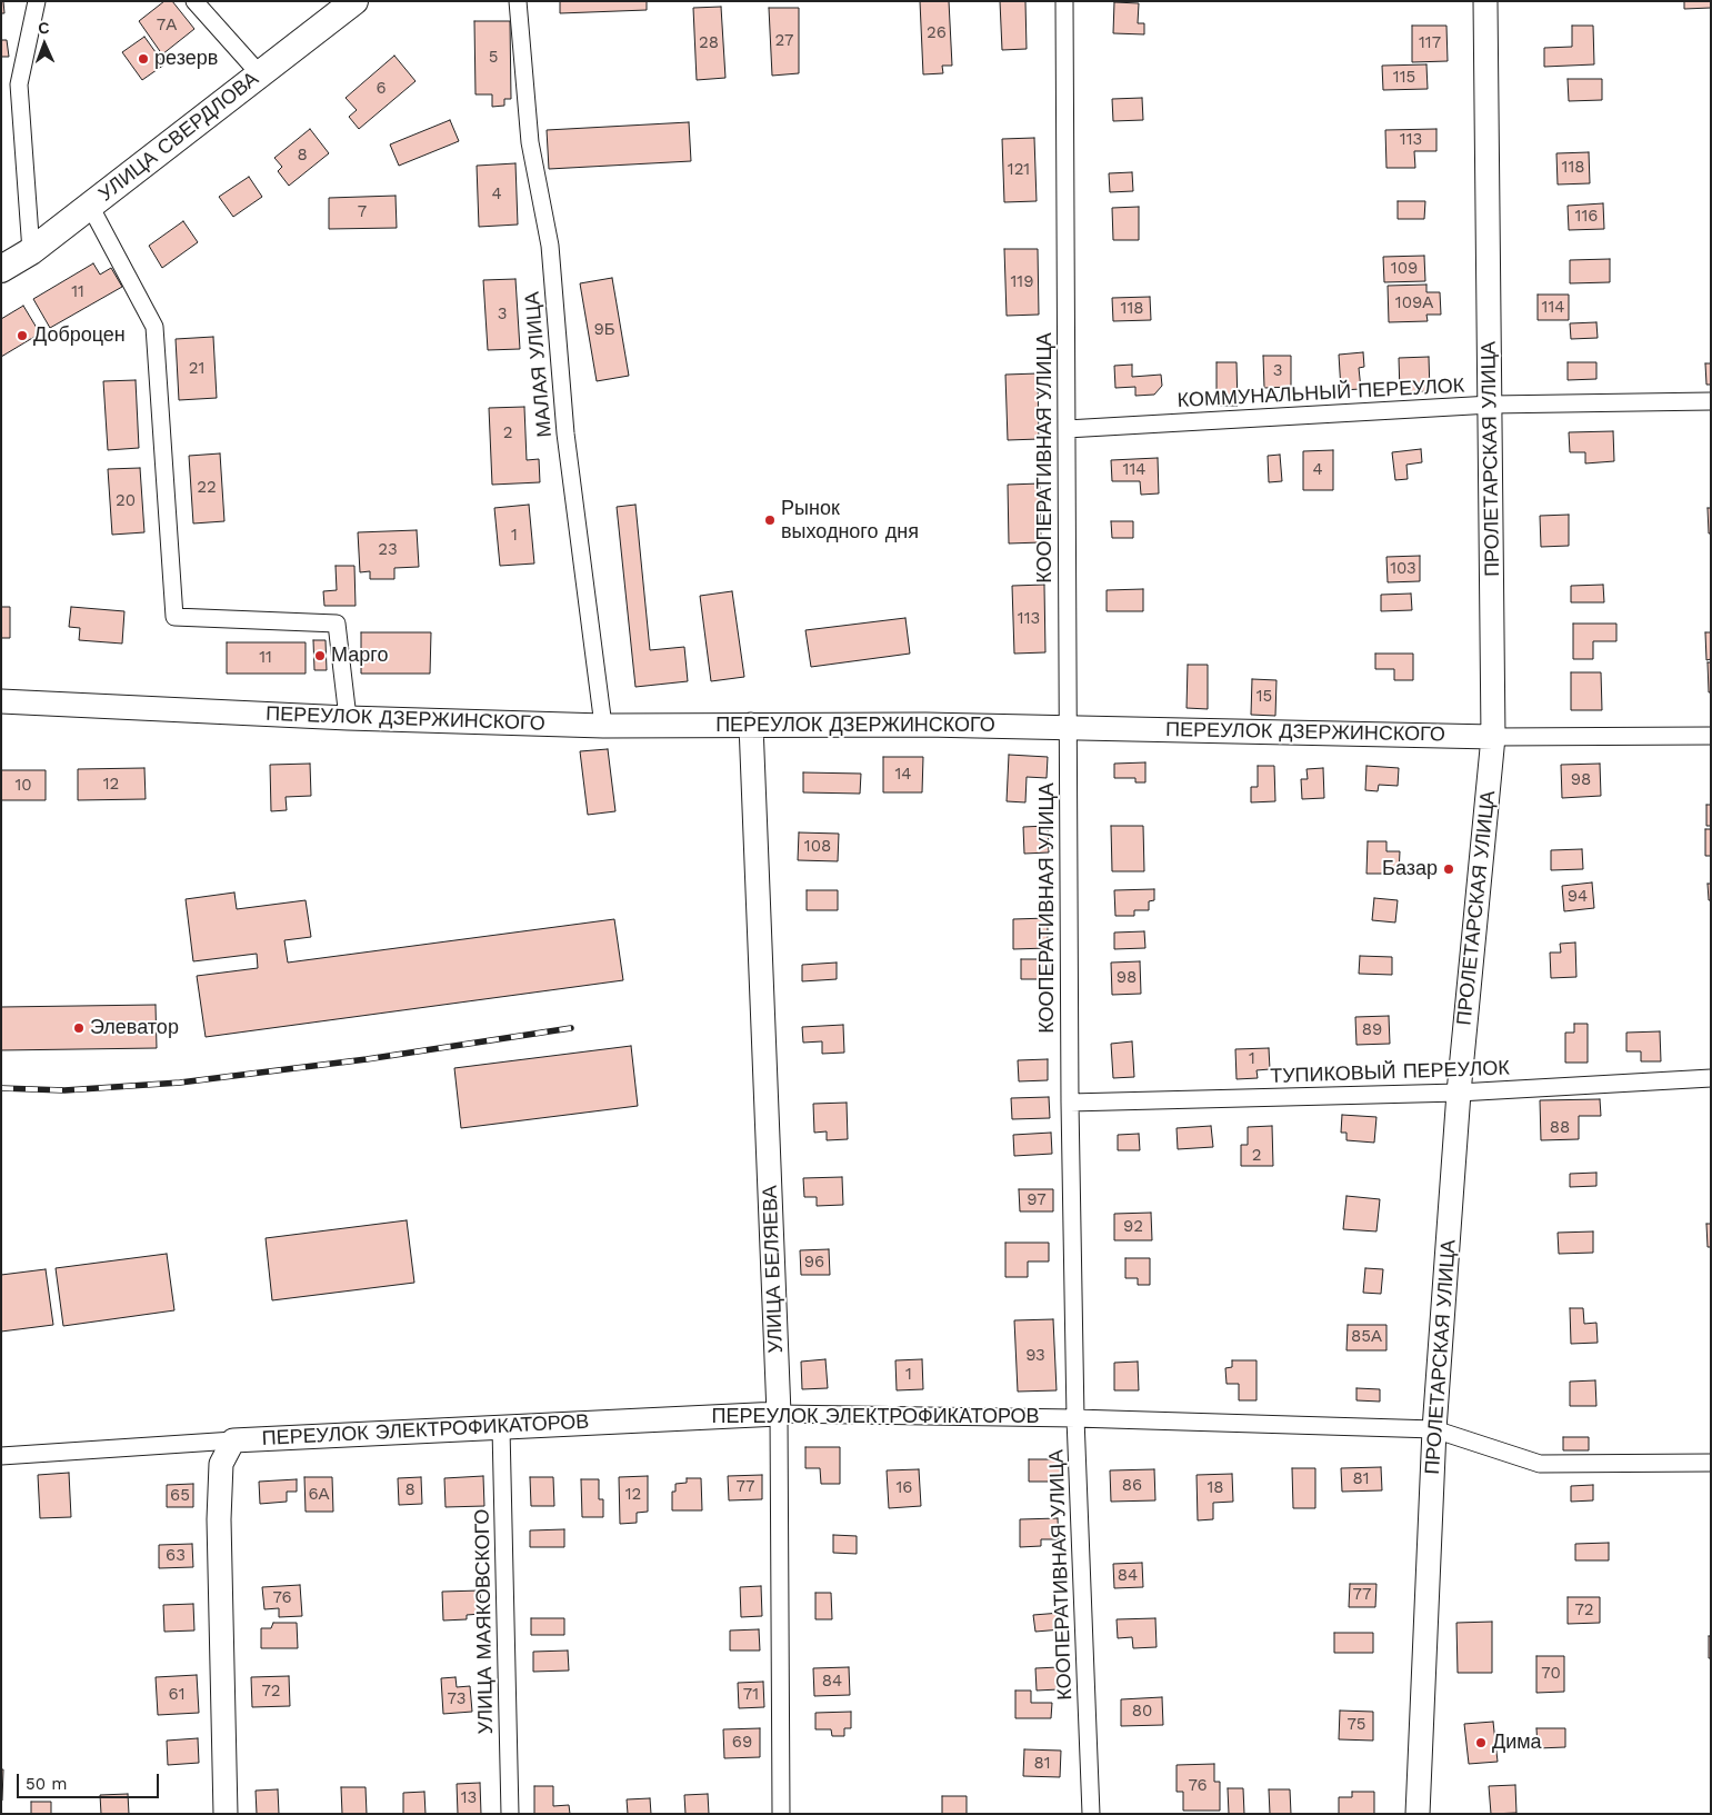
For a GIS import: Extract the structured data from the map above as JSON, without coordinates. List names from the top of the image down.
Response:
{
  "streets": {
    "main road": ["УЛИЦА СВЕРДЛОВА"],
    "street": [
      "МАЛАЯ УЛИЦА",
      "КОММУНАЛЬНЫЙ ПЕРЕУЛОК",
      "КООПЕРАТИВНАЯ УЛИЦА",
      "ПРОЛЕТАРСКАЯ УЛИЦА",
      "ПЕРЕУЛОК ДЗЕРЖИНСКОГО",
      "ТУПИКОВЫЙ ПЕРЕУЛОК",
      "УЛИЦА БЕЛЯЕВА",
      "ПЕРЕУЛОК ЭЛЕКТРОФИКАТОРОВ",
      "УЛИЦА МАЯКОВСКОГО"
    ]
  },
  "crossings": [
    ["МАЛАЯ УЛИЦА", "ПЕРЕУЛОК ДЗЕРЖИНСКОГО"],
    ["КОММУНАЛЬНЫЙ ПЕРЕУЛОК", "КООПЕРАТИВНАЯ УЛИЦА"],
    ["КОММУНАЛЬНЫЙ ПЕРЕУЛОК", "ПРОЛЕТАРСКАЯ УЛИЦА"],
    ["КООПЕРАТИВНАЯ УЛИЦА", "ПЕРЕУЛОК ДЗЕРЖИНСКОГО"],
    ["КООПЕРАТИВНАЯ УЛИЦА", "ТУПИКОВЫЙ ПЕРЕУЛОК"],
    ["КООПЕРАТИВНАЯ УЛИЦА", "ПЕРЕУЛОК ЭЛЕКТРОФИКАТОРОВ"],
    ["ПРОЛЕТАРСКАЯ УЛИЦА", "ПЕРЕУЛОК ДЗЕРЖИНСКОГО"],
    ["ПРОЛЕТАРСКАЯ УЛИЦА", "ТУПИКОВЫЙ ПЕРЕУЛОК"],
    ["ПРОЛЕТАРСКАЯ УЛИЦА", "ПЕРЕУЛОК ЭЛЕКТРОФИКАТОРОВ"],
    ["ПЕРЕУЛОК ДЗЕРЖИНСКОГО", "УЛИЦА БЕЛЯЕВА"],
    ["УЛИЦА БЕЛЯЕВА", "ПЕРЕУЛОК ЭЛЕКТРОФИКАТОРОВ"],
    ["ПЕРЕУЛОК ЭЛЕКТРОФИКАТОРОВ", "УЛИЦА МАЯКОВСКОГО"]
  ],
  "places": [
    "резерв",
    "Доброцен",
    "Рынок выходного дня",
    "Марго",
    "Базар",
    "Элеватор",
    "Дима"
  ],
  "house_numbers": [
    "7А",
    "26",
    "27",
    "28",
    "117",
    "5",
    "115",
    "6",
    "113",
    "8",
    "118",
    "121",
    "4",
    "7",
    "116",
    "109",
    "119",
    "11",
    "109А",
    "114",
    "118",
    "3",
    "9Б",
    "21",
    "3",
    "2",
    "114",
    "4",
    "22",
    "20",
    "1",
    "23",
    "103",
    "113",
    "11",
    "15",
    "14",
    "98",
    "12",
    "10",
    "108",
    "94",
    "98",
    "89",
    "1",
    "88",
    "2",
    "97",
    "92",
    "96",
    "85А",
    "93",
    "1",
    "81",
    "86",
    "77",
    "16",
    "18",
    "8",
    "6А",
    "12",
    "65",
    "63",
    "84",
    "77",
    "76",
    "72",
    "70",
    "84",
    "72",
    "61",
    "71",
    "73",
    "80",
    "75",
    "69",
    "81",
    "76",
    "13"
  ],
  "scale_bar": "50 m",
  "north": "top"
}
